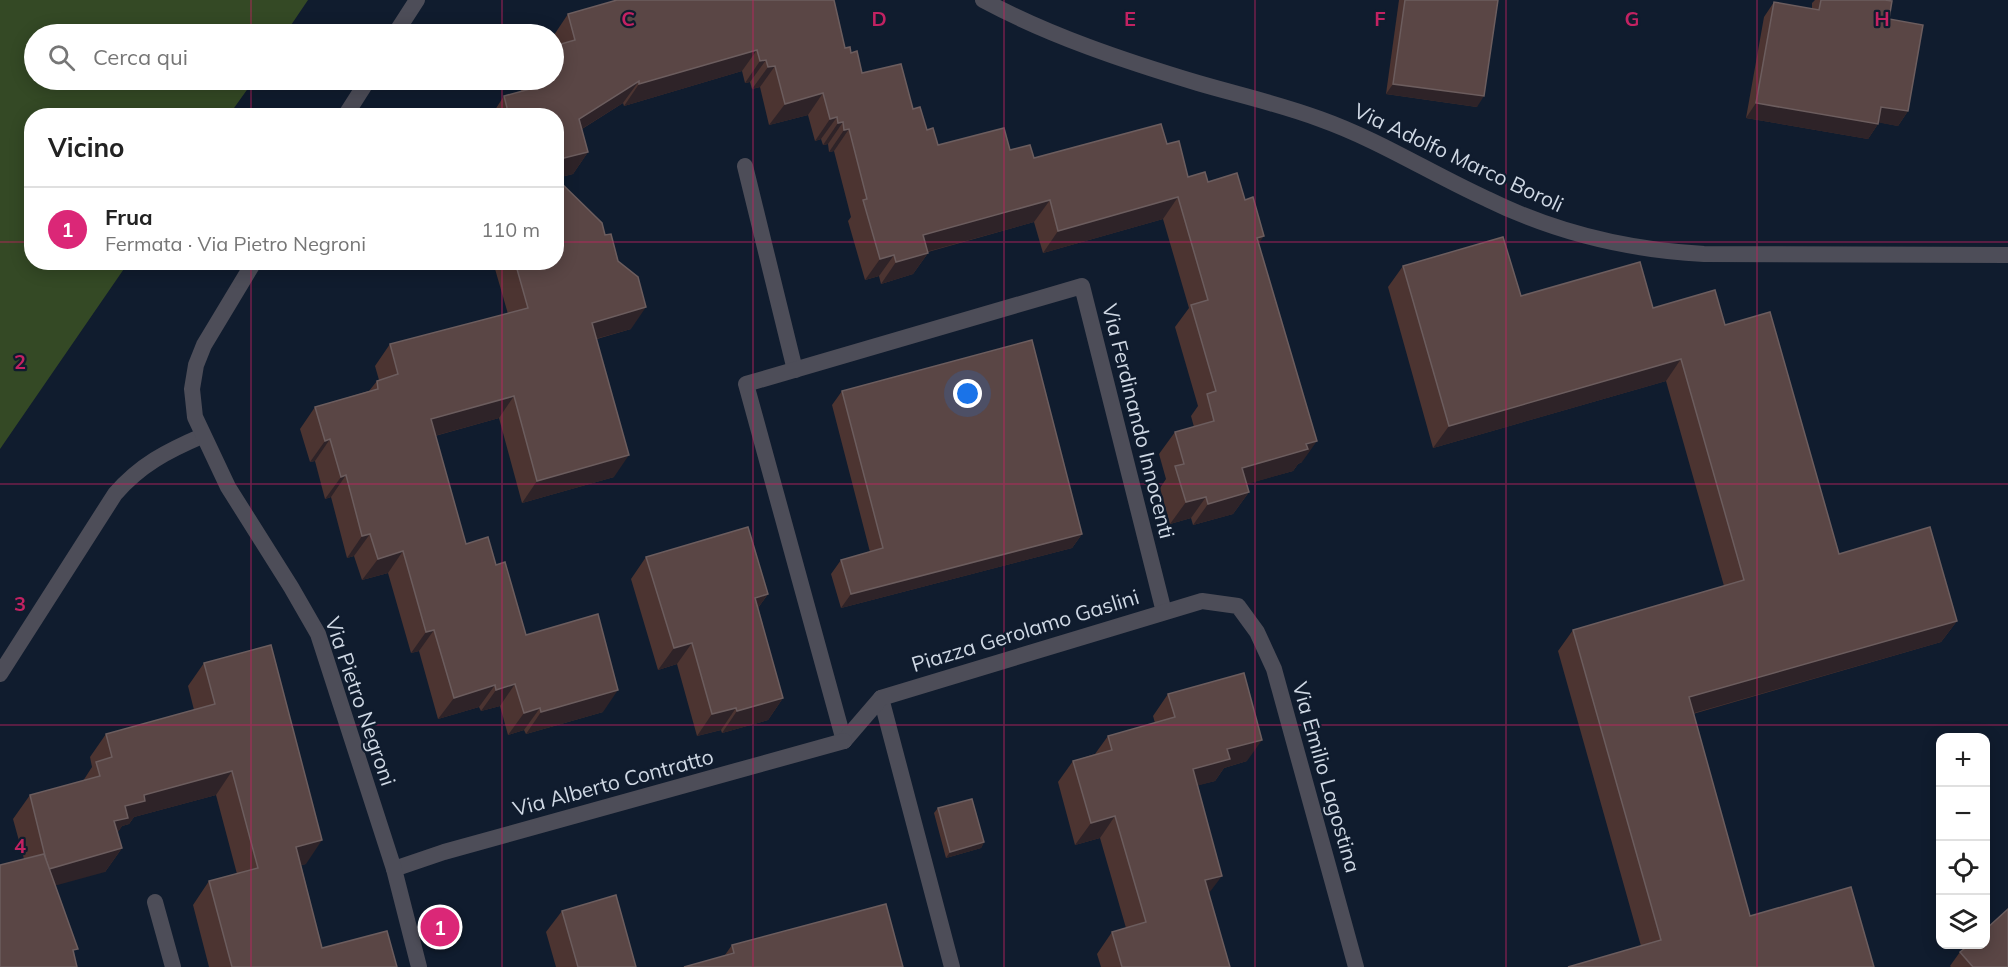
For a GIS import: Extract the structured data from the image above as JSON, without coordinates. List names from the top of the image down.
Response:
{
  "streets": {
    "street": [
      "Via Adolfo Marco Boroli",
      "Via Ferdinando Innocenti",
      "Piazza Gerolamo Gaslini",
      "Via Pietro Negroni",
      "Via Emilio Lagostina",
      "Via Alberto Contratto"
    ]
  },
  "crossings": [
    ["Via Ferdinando Innocenti", "Piazza Gerolamo Gaslini"],
    ["Via Ferdinando Innocenti", "Via Alberto Contratto"],
    ["Piazza Gerolamo Gaslini", "Via Emilio Lagostina"],
    ["Via Pietro Negroni", "Via Alberto Contratto"]
  ],
  "page": {
    "search": "Cerca qui",
    "heading": "Vicino",
    "list": [
      {
        "mark": "1",
        "name": "Frua",
        "note": "Fermata · Via Pietro Negroni",
        "value": "110 m"
      }
    ],
    "map_buttons": ["+", "−"],
    "pins": "1"
  },
  "grid": {
    "columns": [
      "C",
      "D",
      "E",
      "F",
      "G",
      "H"
    ],
    "rows": ["2", "3", "4"]
  }
}
